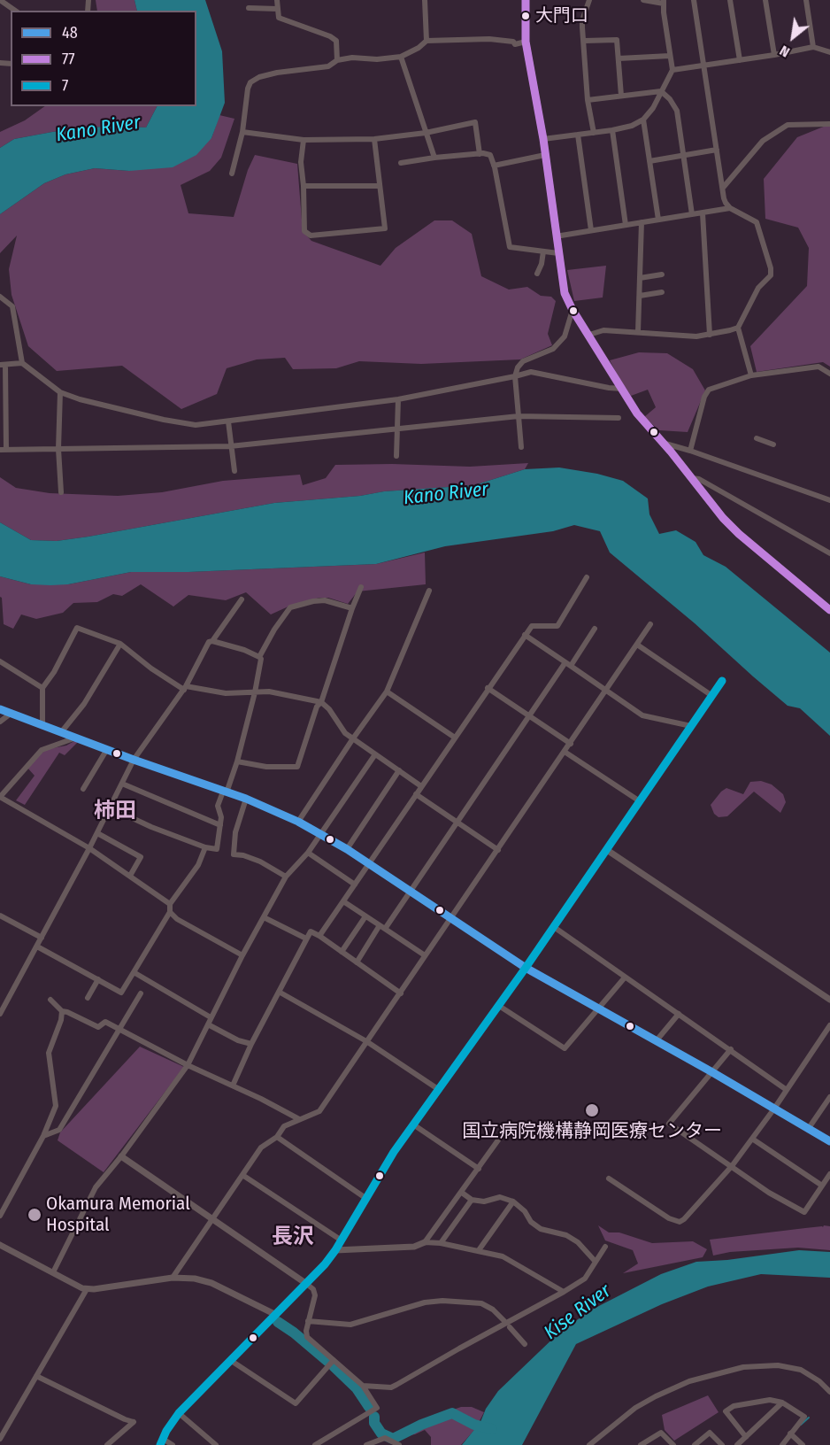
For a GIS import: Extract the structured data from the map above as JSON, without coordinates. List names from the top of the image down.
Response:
{
  "districts": ["柿田", "長沢"],
  "water": ["Kano River", "Kise River"],
  "places": ["大門口", "国立病院機構静岡医療センター", "Okamura Memorial Hospital"],
  "lines": ["transit line 77", "transit line 7", "transit line 48"],
  "legend": ["48", "77", "7"],
  "north": "bottom left"
}
